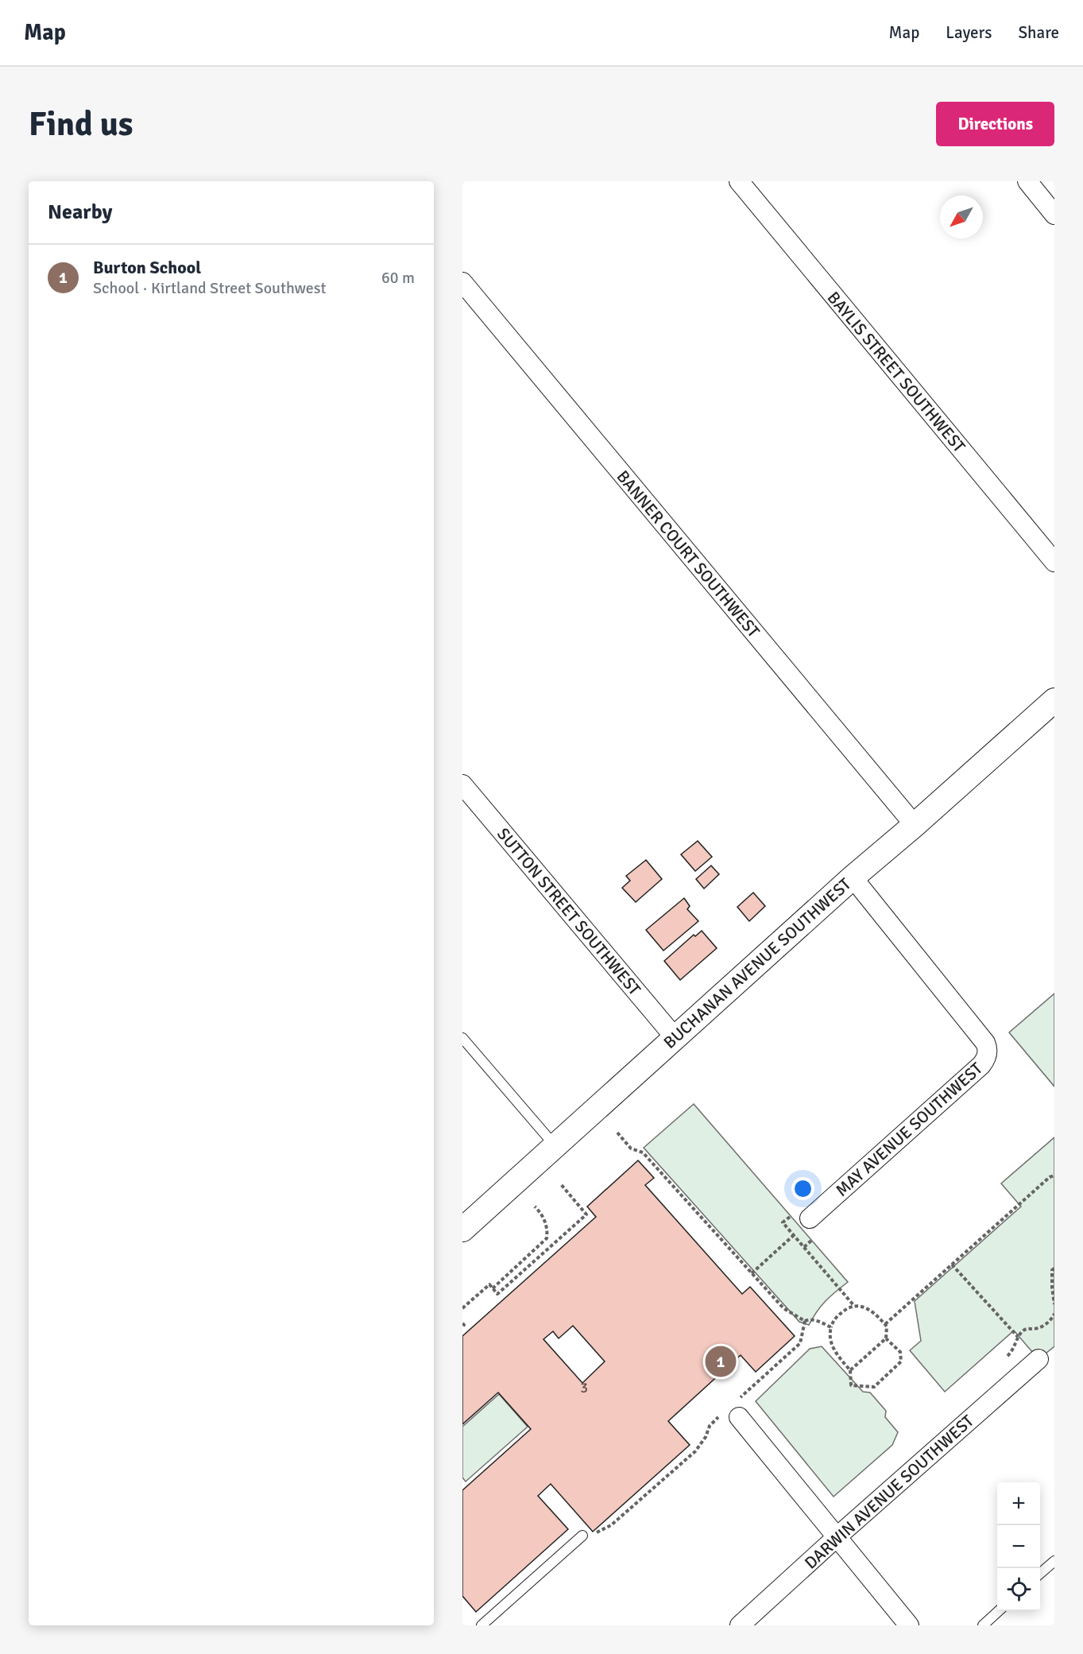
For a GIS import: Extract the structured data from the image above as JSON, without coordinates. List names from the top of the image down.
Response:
{
  "streets": {
    "street": [
      "BAYLIS STREET SOUTHWEST",
      "BANNER COURT SOUTHWEST",
      "SUTTON STREET SOUTHWEST",
      "BUCHANAN AVENUE SOUTHWEST",
      "MAY AVENUE SOUTHWEST",
      "DARWIN AVENUE SOUTHWEST"
    ]
  },
  "crossings": [
    ["BANNER COURT SOUTHWEST", "BUCHANAN AVENUE SOUTHWEST"],
    ["SUTTON STREET SOUTHWEST", "BUCHANAN AVENUE SOUTHWEST"],
    ["BUCHANAN AVENUE SOUTHWEST", "MAY AVENUE SOUTHWEST"]
  ],
  "house_numbers": ["3"],
  "north": "bottom left",
  "page": {
    "header": "Map",
    "nav": ["Map", "Layers", "Share"],
    "buttons": "Directions",
    "title": "Find us",
    "heading": "Nearby",
    "list": [
      {
        "mark": "1",
        "name": "Burton School",
        "note": "School · Kirtland Street Southwest",
        "value": "60 m"
      }
    ],
    "pins": "1",
    "map_buttons": ["+", "−"]
  }
}
